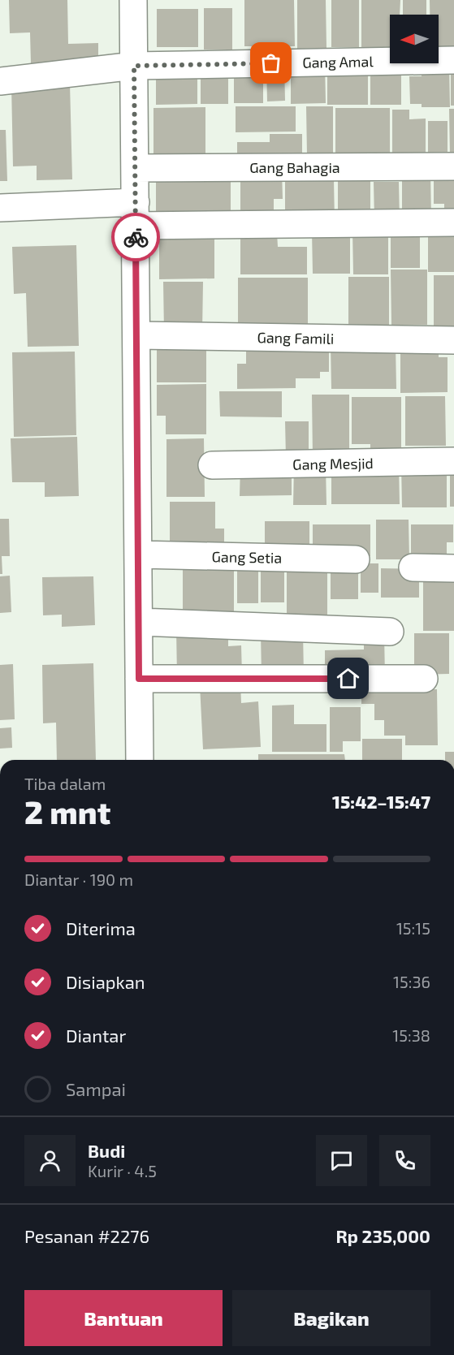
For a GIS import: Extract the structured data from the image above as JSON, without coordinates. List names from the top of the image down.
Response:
{
  "streets": {
    "street": [
      "Gang Amal",
      "Gang Bahagia",
      "Gang Famili",
      "Gang Mesjid",
      "Gang Setia"
    ]
  },
  "north": "left",
  "page": {
    "heading": ["2 mnt", "Tiba dalam", "15:42–15:47"],
    "panel": [
      "Budi",
      "Kurir · 4.5",
      "Pesanan #2276",
      "Rp 235,000"
    ],
    "bar": "Diantar · 190 m",
    "list": [
      ["Diterima", "15:15"],
      ["Disiapkan", "15:36"],
      ["Diantar", "15:38"],
      "Sampai"
    ],
    "buttons": ["Bantuan", "Bagikan"]
  }
}
